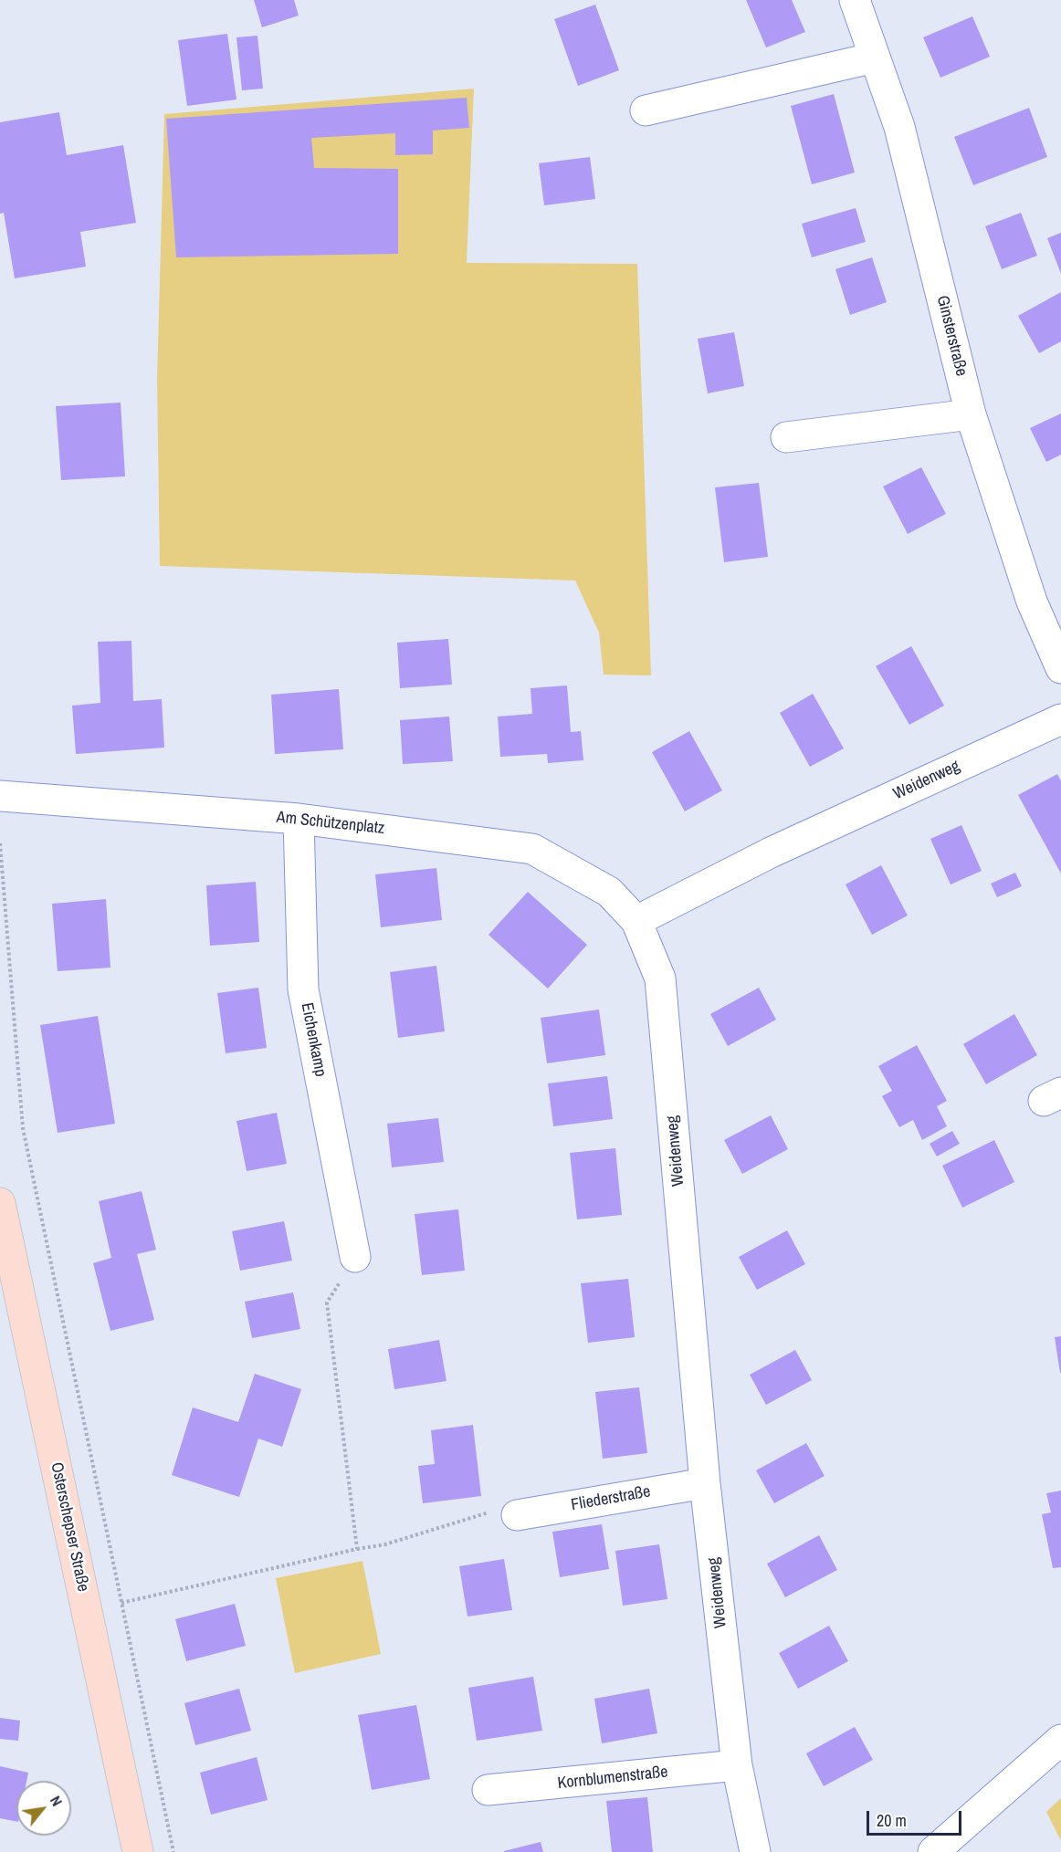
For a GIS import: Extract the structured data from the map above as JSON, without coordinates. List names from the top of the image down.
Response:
{
  "streets": {
    "main road": ["Osterschepser Straße"],
    "street": [
      "Ginsterstraße",
      "Weidenweg",
      "Am Schützenplatz",
      "Eichenkamp",
      "Fliederstraße",
      "Kornblumenstraße"
    ]
  },
  "crossings": [
    ["Weidenweg", "Am Schützenplatz"],
    ["Weidenweg", "Fliederstraße"],
    ["Weidenweg", "Kornblumenstraße"],
    ["Am Schützenplatz", "Eichenkamp"]
  ],
  "scale_bar": "20 m",
  "north": "top right"
}
